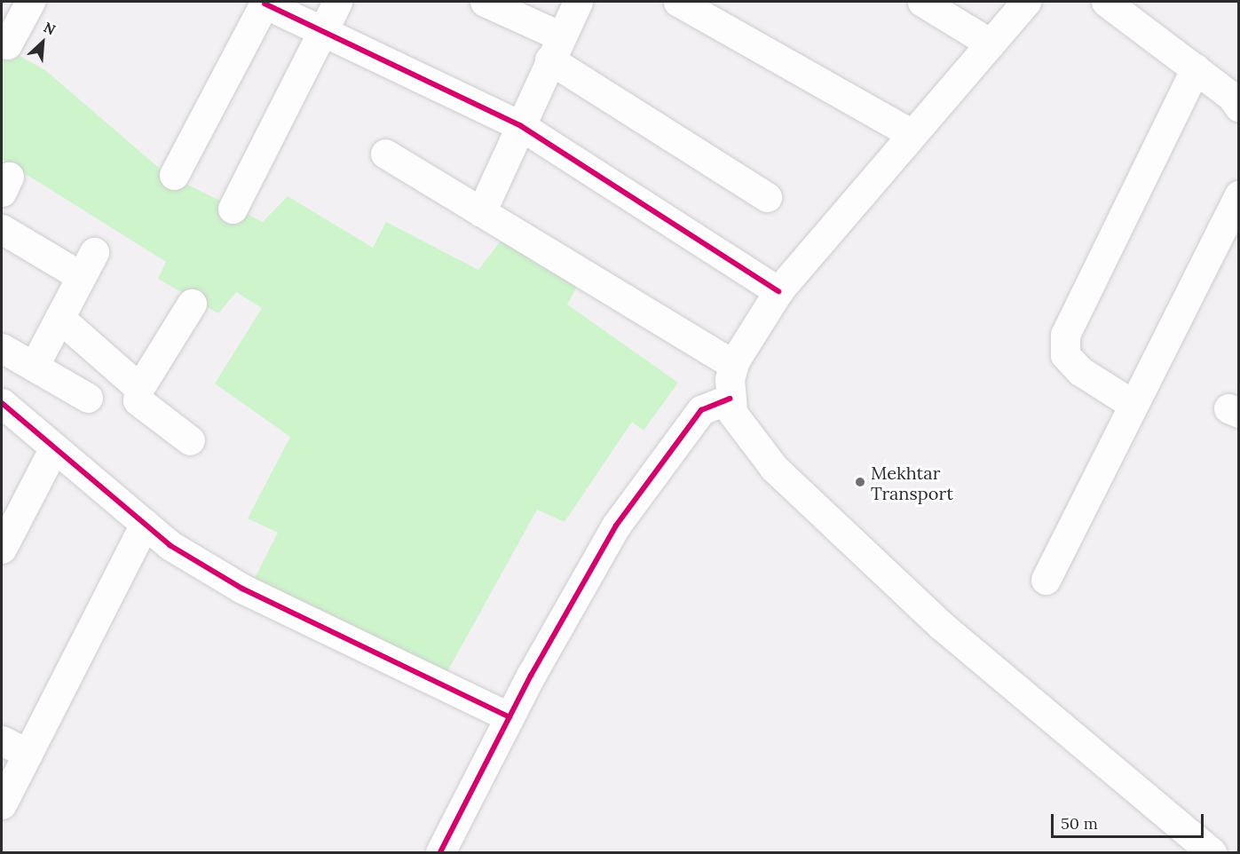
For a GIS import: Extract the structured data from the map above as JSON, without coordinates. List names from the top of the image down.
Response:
{
  "places": ["Mekhtar Transport"],
  "scale_bar": "50 m",
  "north": "top right"
}
